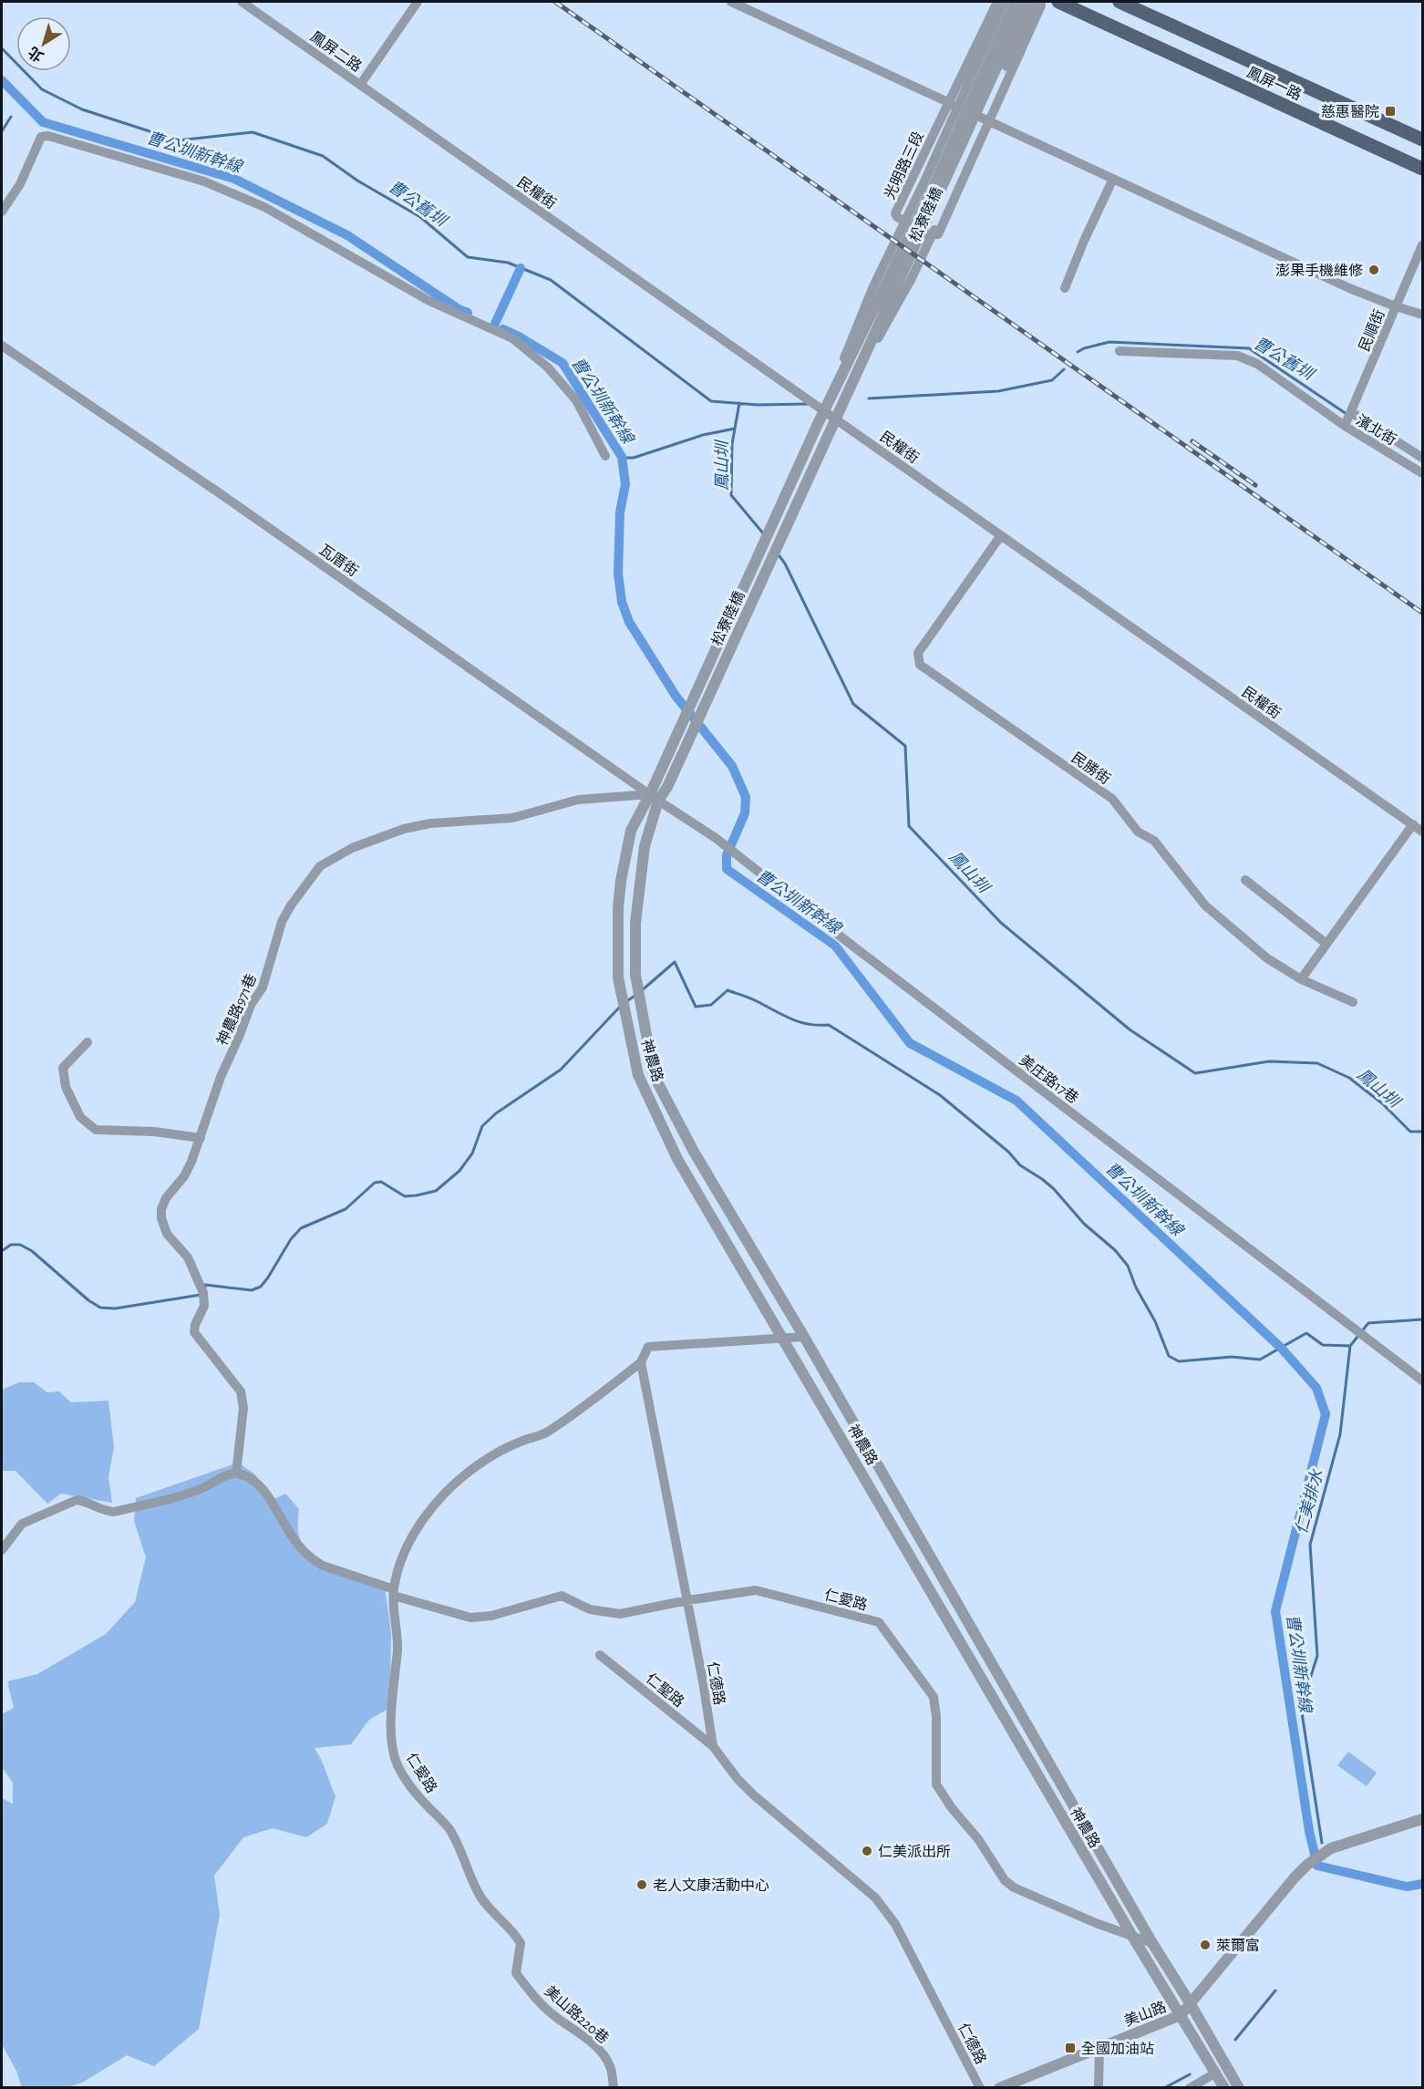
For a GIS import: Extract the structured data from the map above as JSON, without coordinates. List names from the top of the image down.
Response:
{
  "streets": {
    "main road": ["鳳屏一路"],
    "street": [
      "鳳屏二路",
      "光明路三段",
      "民權街",
      "松寮陸橋",
      "民順街",
      "濱北街",
      "瓦厝街",
      "民勝街",
      "神農路971巷",
      "神農路",
      "美庄路17巷",
      "仁愛路",
      "仁德路",
      "仁聖路",
      "美山路",
      "美山路220巷"
    ]
  },
  "crossings": [
    ["鳳屏二路", "民權街"],
    ["民權街", "民勝街"],
    ["松寮陸橋", "神農路"],
    ["民順街", "濱北街"],
    ["瓦厝街", "神農路971巷"],
    ["瓦厝街", "神農路"],
    ["瓦厝街", "美庄路17巷"],
    ["神農路971巷", "神農路"],
    ["神農路971巷", "美庄路17巷"],
    ["神農路", "美庄路17巷"],
    ["神農路", "仁愛路"],
    ["神農路", "美山路"],
    ["仁愛路", "仁德路"],
    ["仁愛路", "美山路220巷"],
    ["仁德路", "仁聖路"]
  ],
  "water": [
    "曹公圳新幹線",
    "曹公舊圳",
    "鳳山圳",
    "仁美排水"
  ],
  "places": {
    "transit": ["慈惠醫院", "全國加油站"],
    "other": [
      "澎果手機維修",
      "仁美派出所",
      "老人文康活動中心",
      "萊爾富"
    ]
  },
  "north": "bottom left"
}
